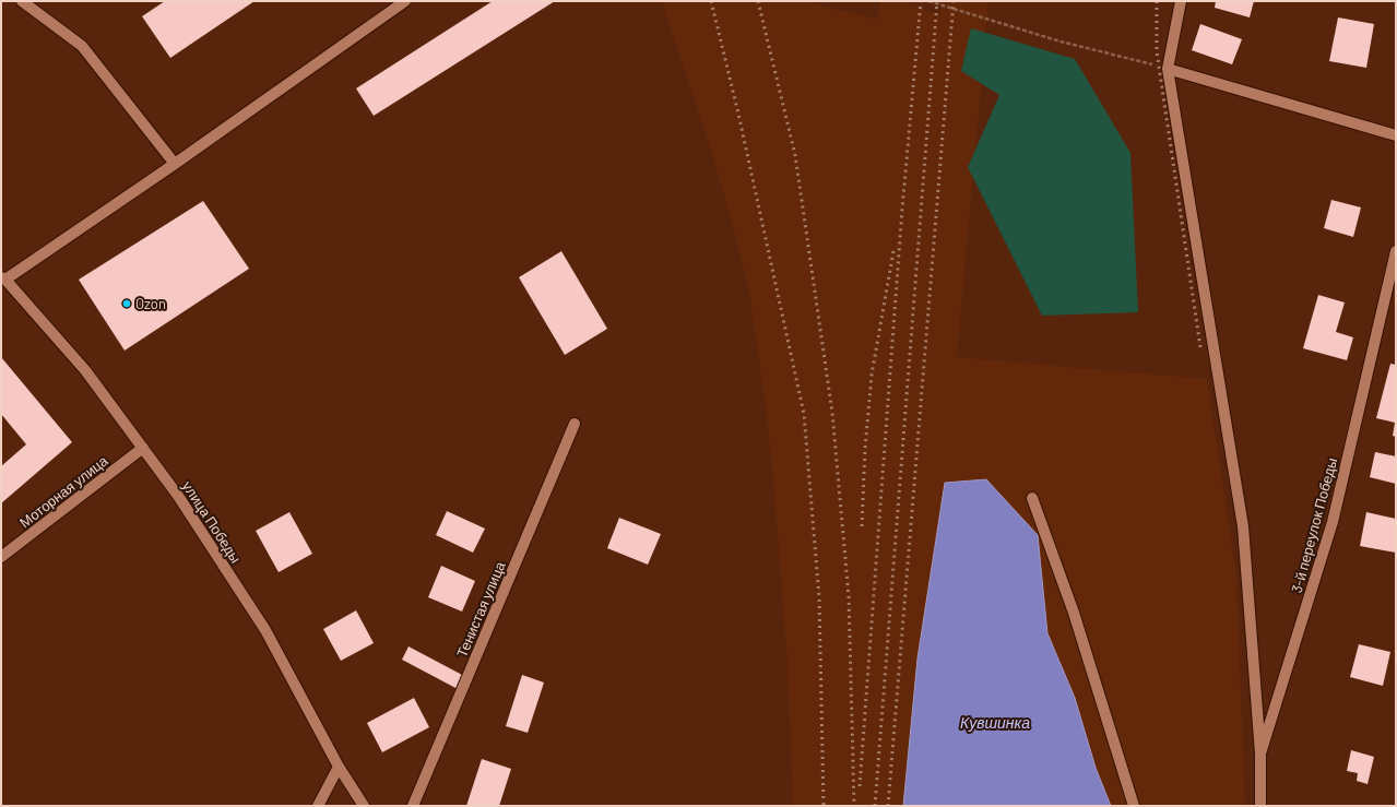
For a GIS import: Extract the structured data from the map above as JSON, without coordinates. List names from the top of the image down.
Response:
{
  "streets": {
    "street": [
      "Моторная улица",
      "улица Победы",
      "3-й переулок Победы",
      "Тенистая улица"
    ]
  },
  "crossings": [
    ["Моторная улица", "улица Победы"]
  ],
  "water": ["Кувшинка"],
  "places": ["Ozon"]
}
